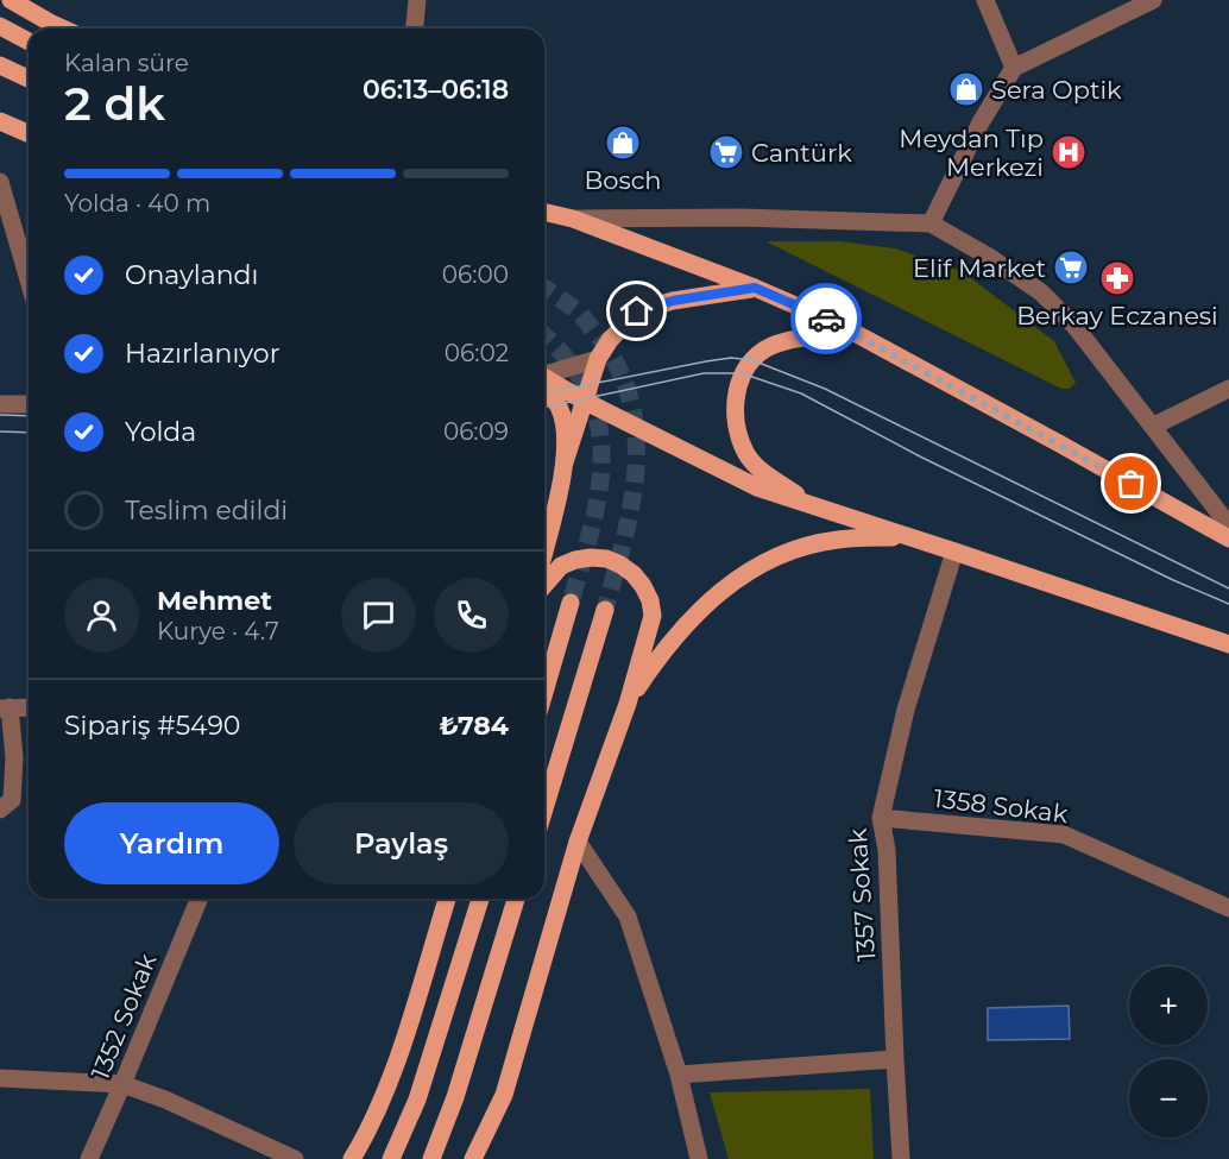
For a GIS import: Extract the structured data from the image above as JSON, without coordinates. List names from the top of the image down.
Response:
{
  "streets": {
    "street": ["1358 Sokak", "1357 Sokak", "1352 Sokak"]
  },
  "crossings": [
    ["1358 Sokak", "1357 Sokak"]
  ],
  "places": {
    "shop": ["Sera Optik", "Bosch"],
    "supermarket": ["Cantürk", "Elif Market"],
    "hospital": ["Meydan Tıp Merkezi"],
    "pharmacy": ["Berkay Eczanesi"]
  },
  "page": {
    "heading": ["2 dk", "Kalan süre", "06:13–06:18"],
    "panel": [
      "Mehmet",
      "Kurye · 4.7",
      "Sipariş #5490",
      "₺784"
    ],
    "bar": "Yolda · 40 m",
    "list": [
      ["Onaylandı", "06:00"],
      ["Hazırlanıyor", "06:02"],
      ["Yolda", "06:09"],
      "Teslim edildi"
    ],
    "buttons": ["Yardım", "Paylaş"],
    "map_buttons": ["+", "−"]
  }
}
